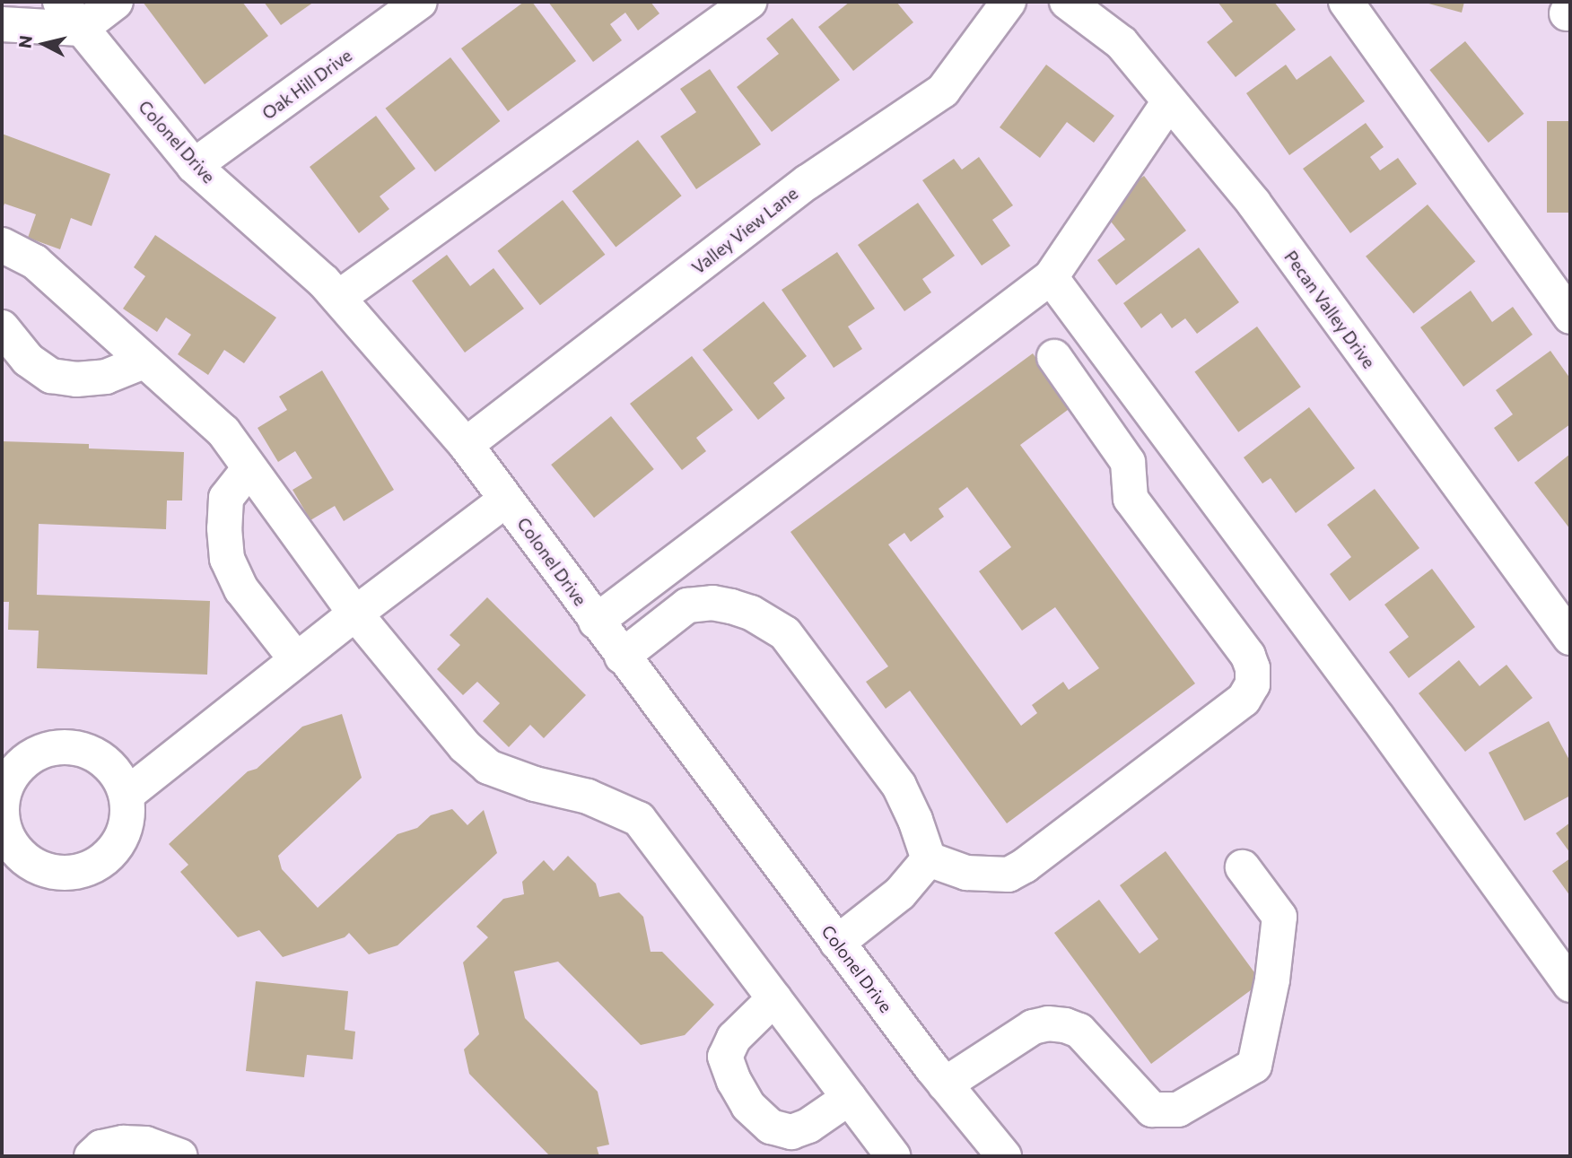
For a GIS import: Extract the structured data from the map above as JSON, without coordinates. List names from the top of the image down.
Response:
{
  "streets": {
    "street": [
      "Oak Hill Drive",
      "Colonel Drive",
      "Valley View Lane",
      "Pecan Valley Drive"
    ]
  },
  "crossings": [
    ["Oak Hill Drive", "Colonel Drive"],
    ["Colonel Drive", "Valley View Lane"]
  ],
  "north": "left"
}
